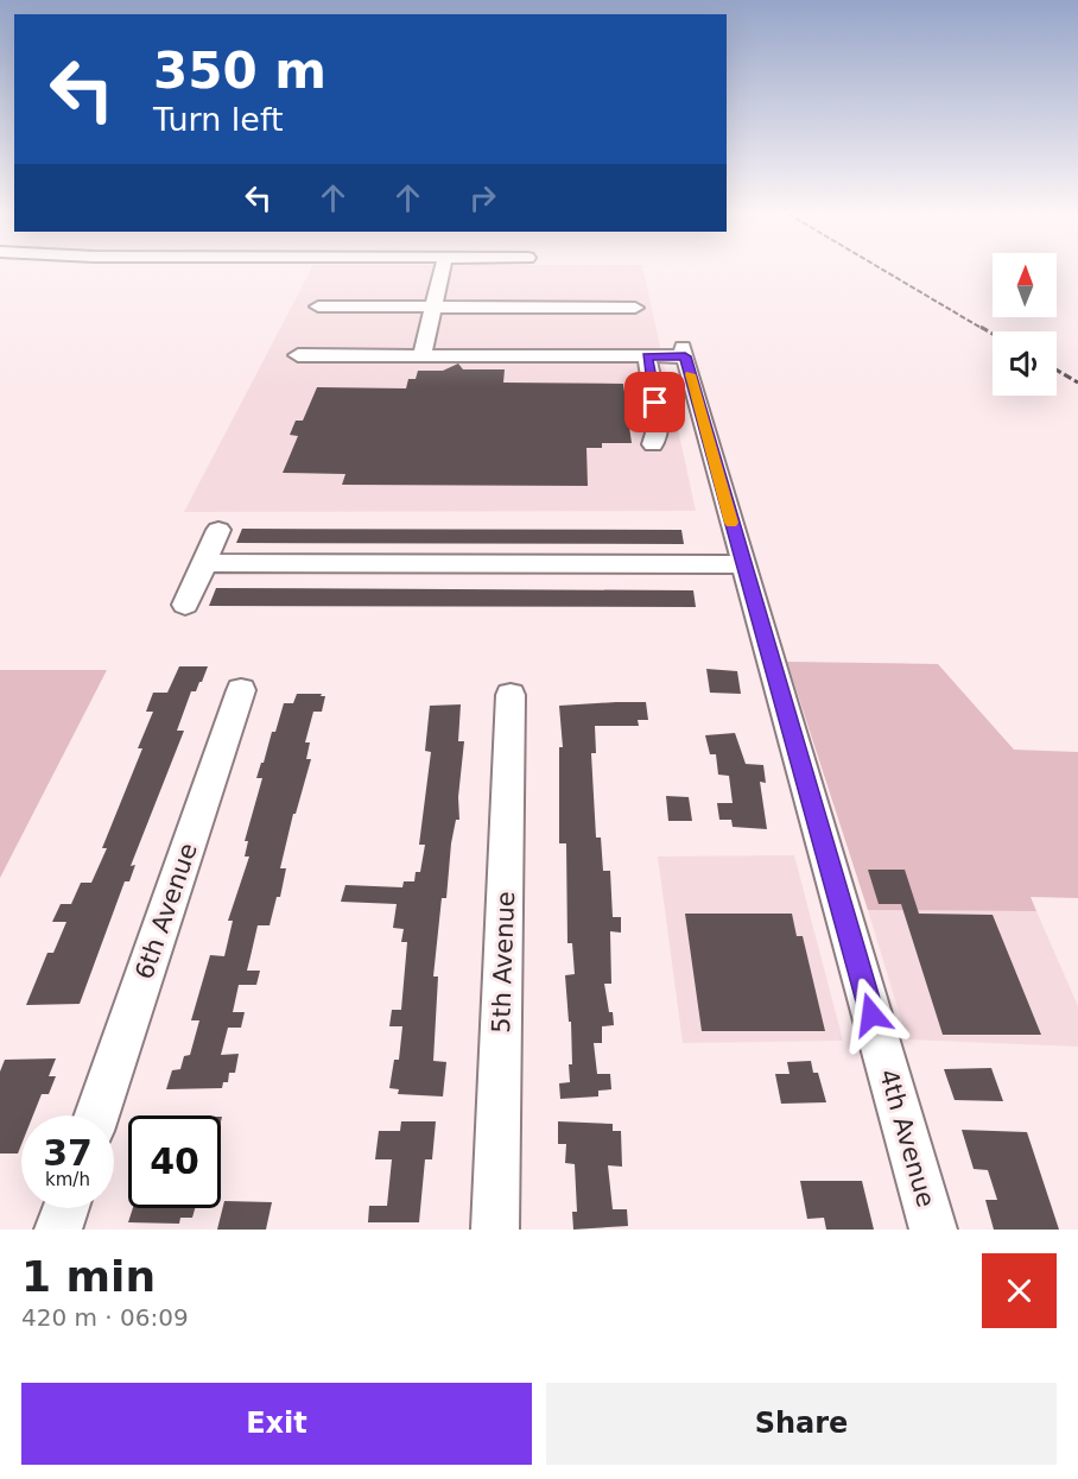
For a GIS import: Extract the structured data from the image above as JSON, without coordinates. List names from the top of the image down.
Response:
{
  "streets": {
    "street": ["6th Avenue", "5th Avenue", "4th Avenue"]
  },
  "north": "top",
  "page": {
    "turn": ["350 m", "Turn left"],
    "speed": "37 km/h",
    "limit": "40",
    "heading": ["1 min", "420 m · 06:09"],
    "buttons": ["Exit", "Share"]
  }
}
